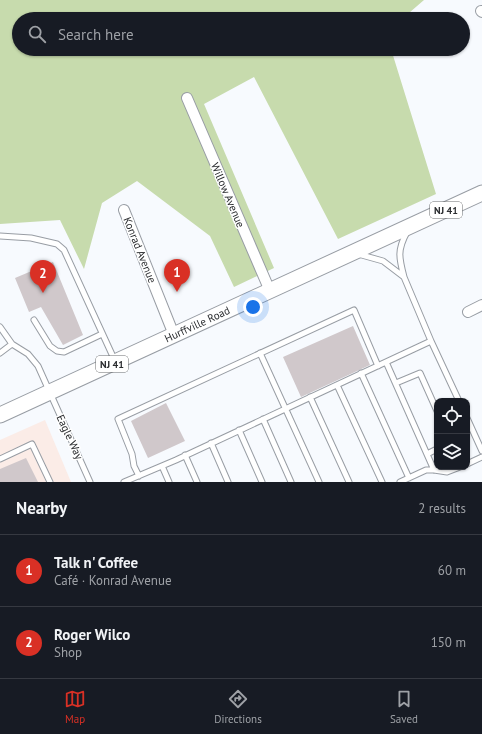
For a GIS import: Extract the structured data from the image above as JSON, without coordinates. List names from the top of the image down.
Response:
{
  "streets": {
    "main road": ["NJ 41", "Hurffville Road"],
    "street": ["Willow Avenue", "Konrad Avenue"],
    "lane": ["Eagle Way"]
  },
  "crossings": [
    ["Willow Avenue", "Hurffville Road"],
    ["Konrad Avenue", "Hurffville Road"],
    ["Hurffville Road", "Eagle Way"]
  ],
  "page": {
    "search": "Search here",
    "pins": ["1", "2"],
    "heading": ["Nearby", "2 results"],
    "list": [
      {
        "mark": "1",
        "name": "Talk n' Coffee",
        "note": "Café · Konrad Avenue",
        "value": "60 m"
      },
      {
        "mark": "2",
        "name": "Roger Wilco",
        "note": "Shop",
        "value": "150 m"
      }
    ],
    "nav": ["Map", "Directions", "Saved"]
  }
}
